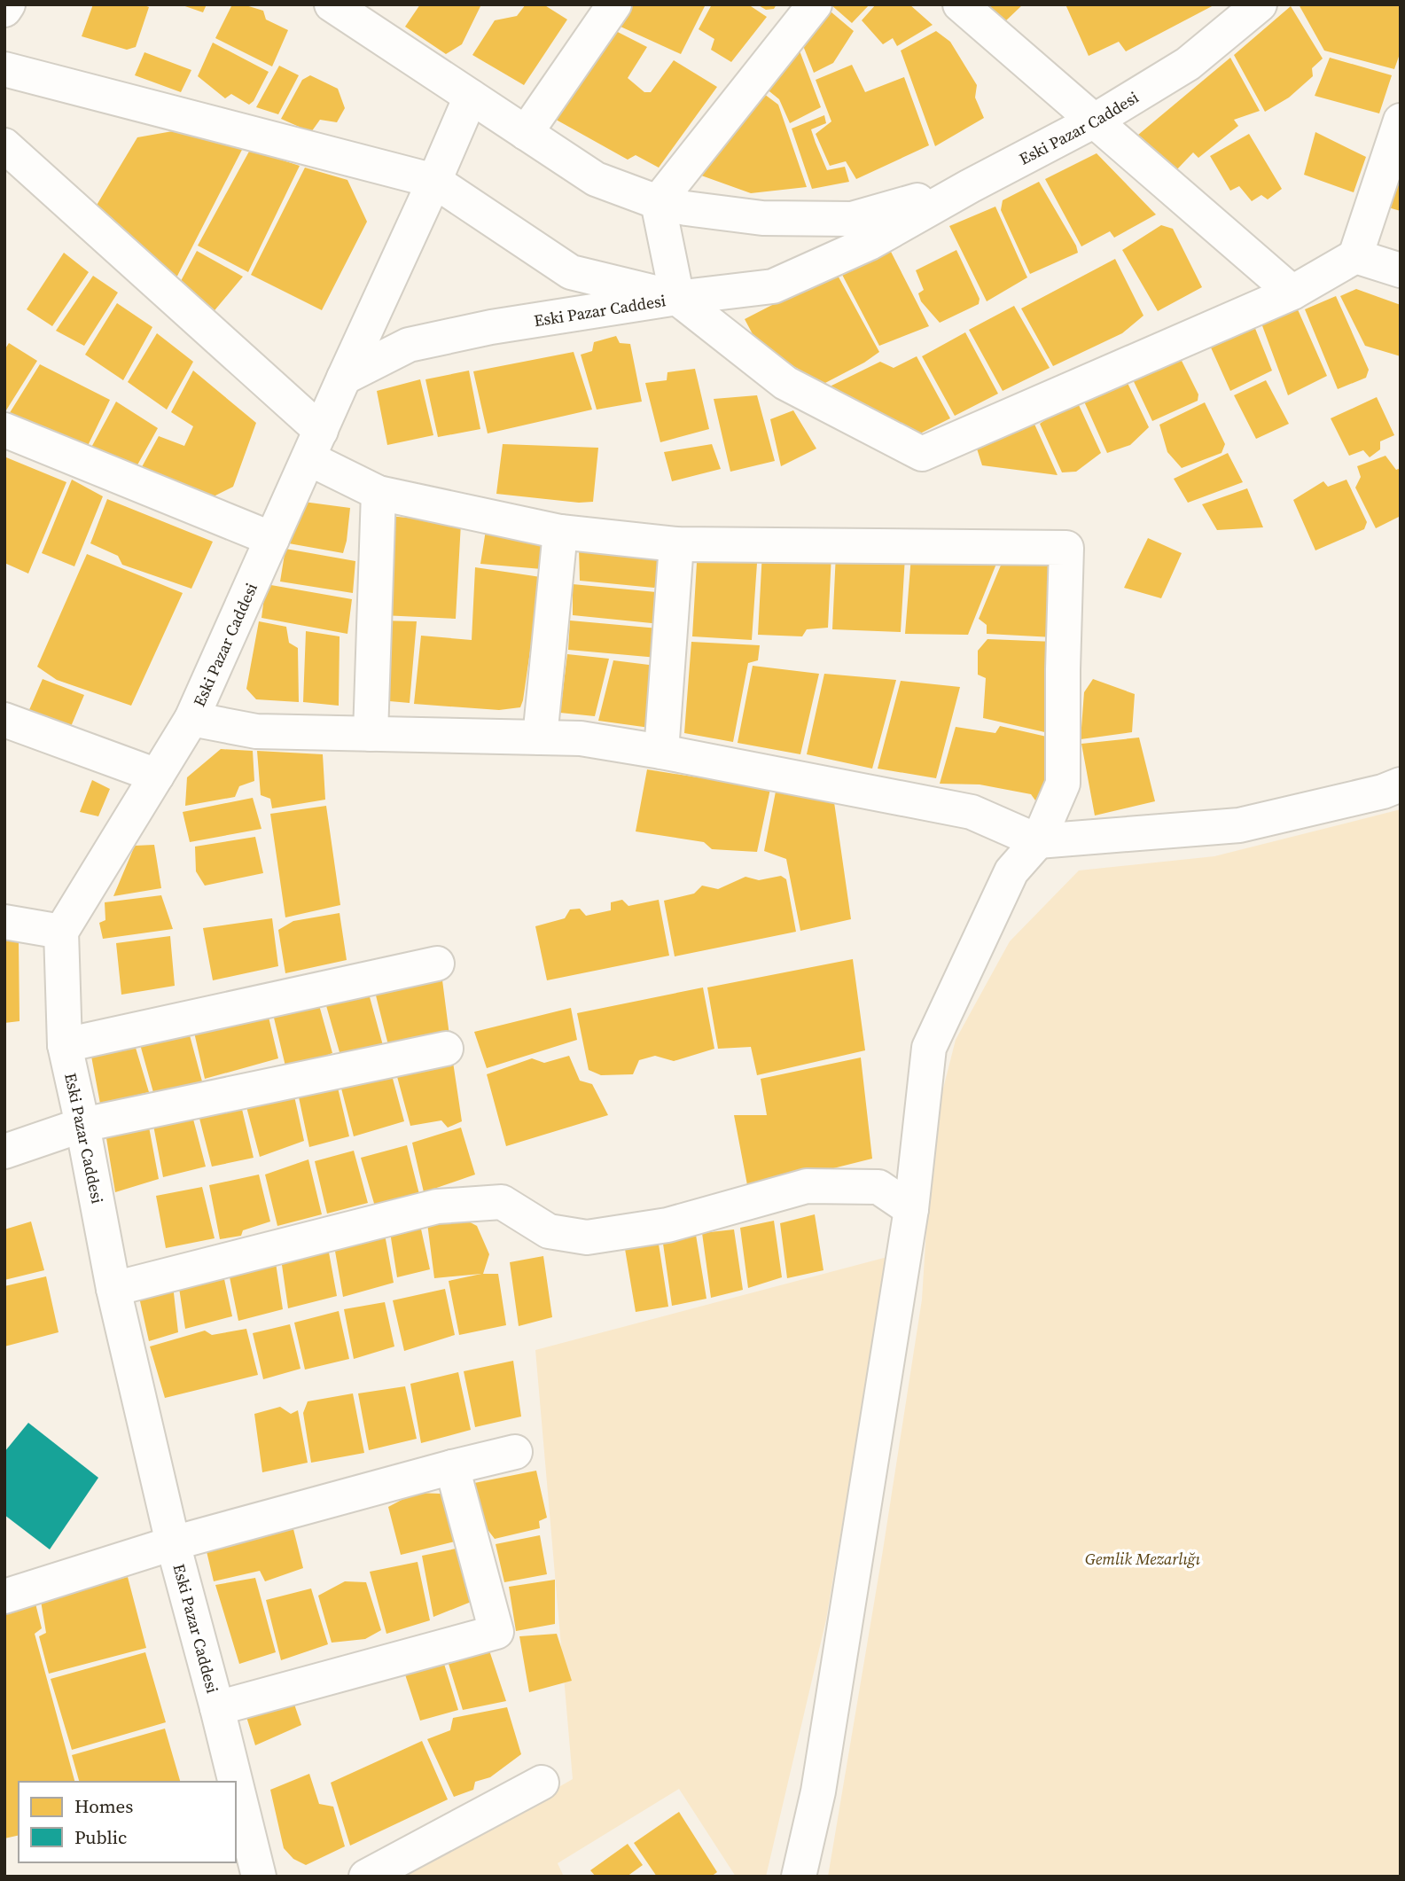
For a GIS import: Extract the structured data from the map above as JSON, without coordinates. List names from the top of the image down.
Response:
{
  "streets": {
    "street": ["Eski Pazar Caddesi"]
  },
  "parks": ["Gemlik Mezarlığı"],
  "legend": ["Homes", "Public"]
}
